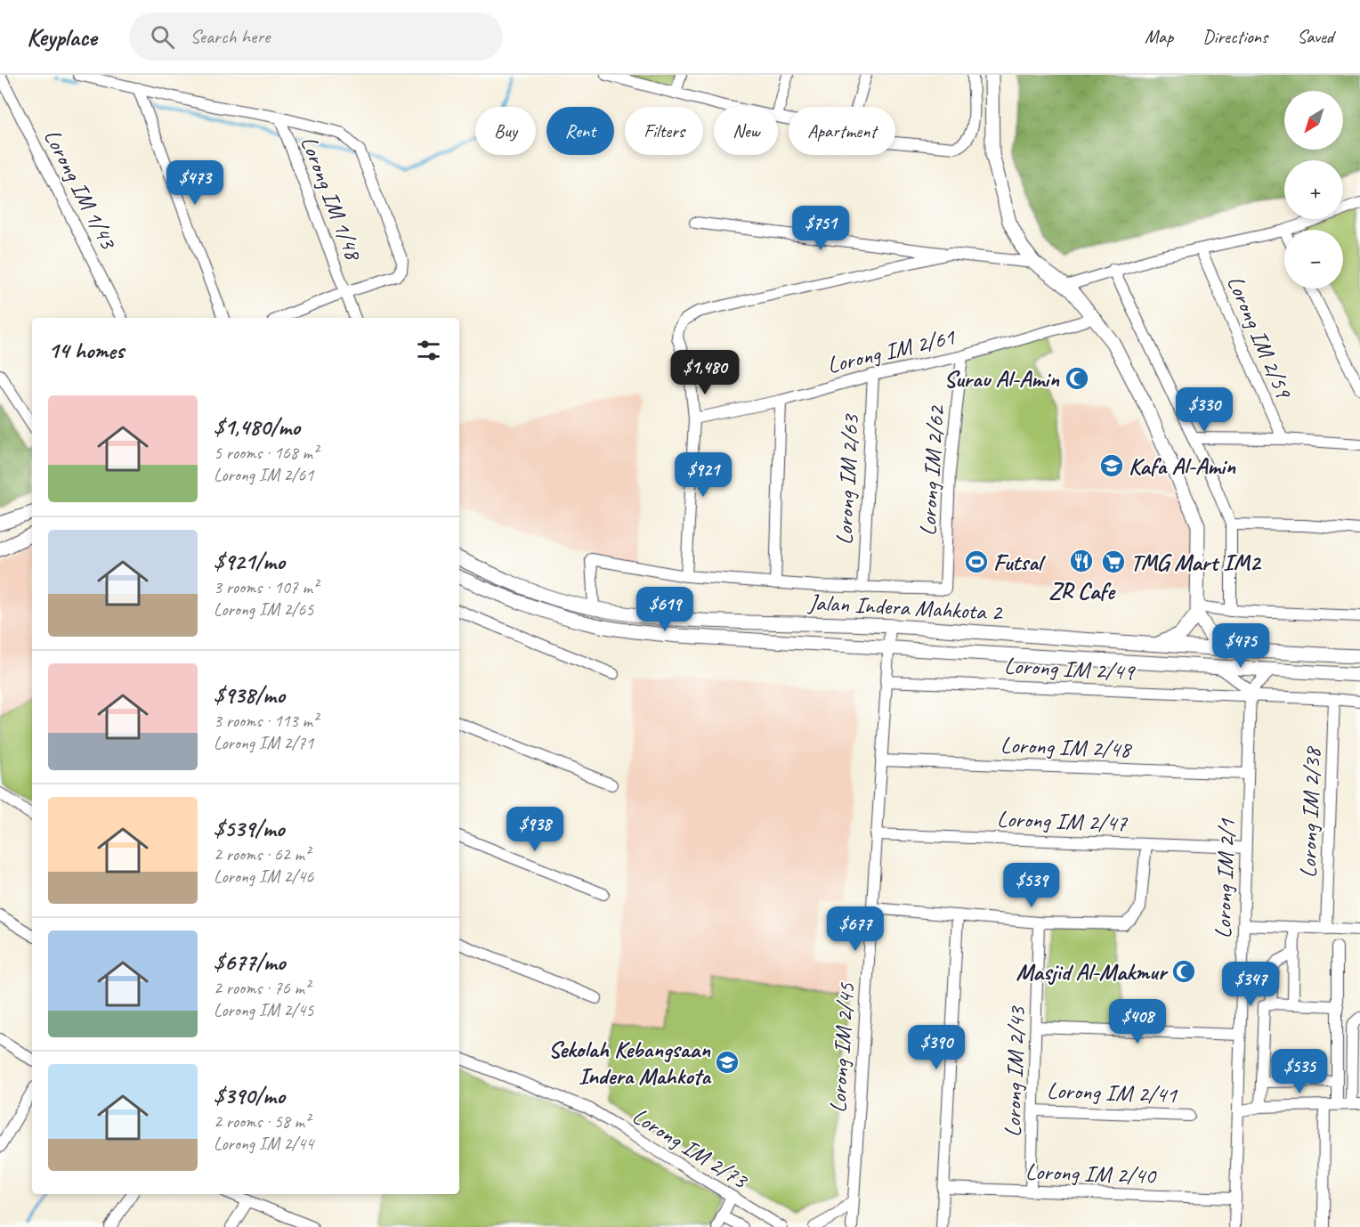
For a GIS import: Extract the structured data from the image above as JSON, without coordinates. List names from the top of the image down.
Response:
{
  "streets": {
    "street": [
      "Lorong IM 1/43",
      "Lorong IM 1/48",
      "Lorong IM 2/59",
      "Lorong IM 2/61",
      "Lorong IM 2/62",
      "Lorong IM 2/63",
      "Jalan Indera Mahkota 2",
      "Lorong IM 2/49",
      "Lorong IM 2/48",
      "Lorong IM 2/38",
      "Lorong IM 2/47",
      "Lorong IM 2/1",
      "Lorong IM 2/45",
      "Lorong IM 2/43",
      "Lorong IM 2/41",
      "Lorong IM 2/73",
      "Lorong IM 2/40"
    ]
  },
  "crossings": [
    ["Lorong IM 2/61", "Lorong IM 2/62"],
    ["Lorong IM 2/61", "Lorong IM 2/63"],
    ["Lorong IM 2/62", "Lorong IM 2/63"],
    ["Jalan Indera Mahkota 2", "Lorong IM 2/45"],
    ["Lorong IM 2/49", "Lorong IM 2/38"],
    ["Lorong IM 2/49", "Lorong IM 2/1"],
    ["Lorong IM 2/49", "Lorong IM 2/45"],
    ["Lorong IM 2/48", "Lorong IM 2/1"],
    ["Lorong IM 2/48", "Lorong IM 2/45"],
    ["Lorong IM 2/47", "Lorong IM 2/1"],
    ["Lorong IM 2/47", "Lorong IM 2/45"],
    ["Lorong IM 2/1", "Lorong IM 2/40"],
    ["Lorong IM 2/43", "Lorong IM 2/41"],
    ["Lorong IM 2/43", "Lorong IM 2/40"]
  ],
  "places": {
    "mosque": ["Surau Al-Amin", "Masjid Al-Makmur"],
    "school or university": ["Kafa Al-Amin", "Sekolah Kebangsaan Indera Mahkota"],
    "restaurant": ["ZR Cafe"],
    "sports": ["Futsal"],
    "supermarket": ["TMG Mart IM2"]
  },
  "north": "bottom left",
  "page": {
    "header": "Keyplace",
    "search": "Search here",
    "nav": ["Map", "Directions", "Saved"],
    "map_buttons": ["+", "−"],
    "chip": [
      "Buy",
      "Rent",
      "Filters",
      "New",
      "Apartment"
    ],
    "price": [
      "$473",
      "$751",
      "$1,480",
      "$330",
      "$921",
      "$619",
      "$475",
      "$938",
      "$539",
      "$677",
      "$347",
      "$408",
      "$390",
      "$535"
    ],
    "heading": "14 homes",
    "list": [
      {
        "name": "$1,480/mo",
        "note": "5 rooms · 168 m² · Lorong IM 2/61"
      },
      {
        "name": "$921/mo",
        "note": "3 rooms · 107 m² · Lorong IM 2/65"
      },
      {
        "name": "$938/mo",
        "note": "3 rooms · 113 m² · Lorong IM 2/71"
      },
      {
        "name": "$539/mo",
        "note": "2 rooms · 62 m² · Lorong IM 2/46"
      },
      {
        "name": "$677/mo",
        "note": "2 rooms · 76 m² · Lorong IM 2/45"
      },
      {
        "name": "$390/mo",
        "note": "2 rooms · 58 m² · Lorong IM 2/44"
      }
    ]
  }
}
